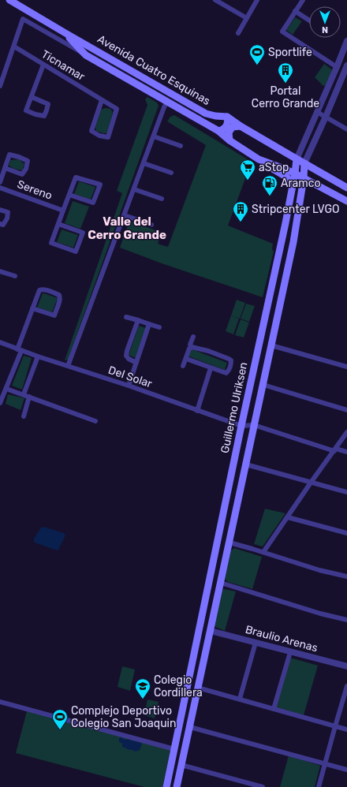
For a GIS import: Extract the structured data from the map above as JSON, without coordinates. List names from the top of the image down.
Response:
{
  "streets": {
    "main road": ["Avenida Cuatro Esquinas", "Guillermo Ulriksen"],
    "street": [
      "Ticnamar",
      "Sereno",
      "Del Solar",
      "Braulio Arenas"
    ]
  },
  "crossings": [
    ["Ticnamar", "Avenida Cuatro Esquinas"],
    ["Avenida Cuatro Esquinas", "Guillermo Ulriksen"],
    ["Del Solar", "Guillermo Ulriksen"],
    ["Guillermo Ulriksen", "Braulio Arenas"]
  ],
  "districts": ["Valle del Cerro Grande"],
  "places": {
    "sports": ["Sportlife", "Complejo Deportivo Colegio San Joaquin"],
    "building": ["Portal Cerro Grande", "Stripcenter LVGO"],
    "supermarket": ["aStop"],
    "fuel station": ["Aramco"],
    "school or university": ["Colegio Cordillera"]
  },
  "north": "bottom"
}
